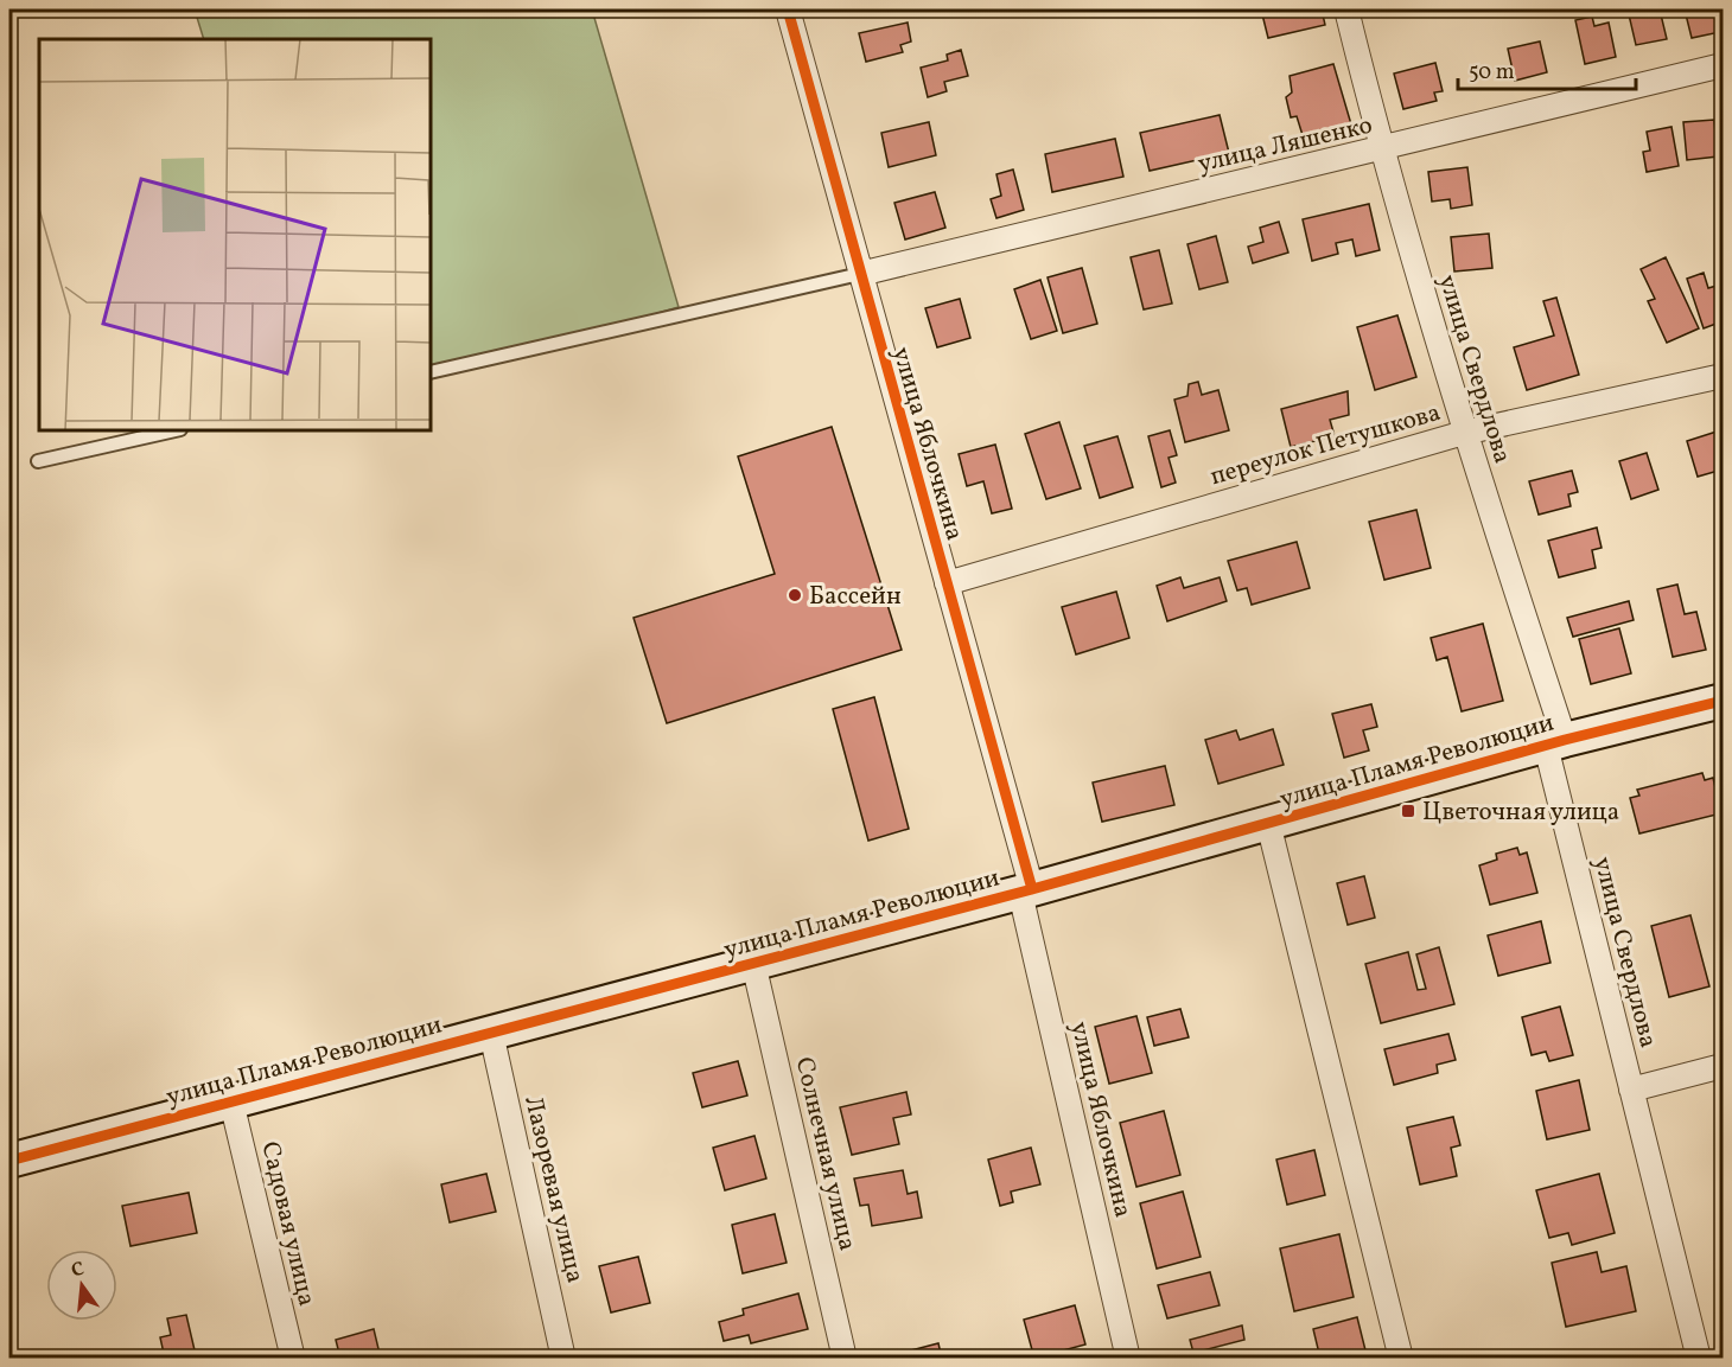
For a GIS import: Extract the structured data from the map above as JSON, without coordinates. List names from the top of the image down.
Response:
{
  "streets": {
    "street": [
      "улица Ляшенко",
      "улица Свердлова",
      "улица Яблочкина",
      "переулок Петушкова",
      "улица Пламя Революции",
      "Солнечная улица",
      "Лазоревая улица",
      "Садовая улица"
    ]
  },
  "crossings": [
    ["улица Ляшенко", "улица Свердлова"],
    ["улица Ляшенко", "улица Яблочкина"],
    ["улица Свердлова", "переулок Петушкова"],
    ["улица Свердлова", "улица Пламя Революции"],
    ["улица Яблочкина", "переулок Петушкова"],
    ["улица Яблочкина", "улица Пламя Революции"],
    ["улица Пламя Революции", "Солнечная улица"],
    ["улица Пламя Революции", "Лазоревая улица"],
    ["улица Пламя Революции", "Садовая улица"]
  ],
  "places": {
    "other": ["Бассейн"],
    "transit": ["Цветочная улица"]
  },
  "scale_bar": "50 m",
  "north": "top"
}
